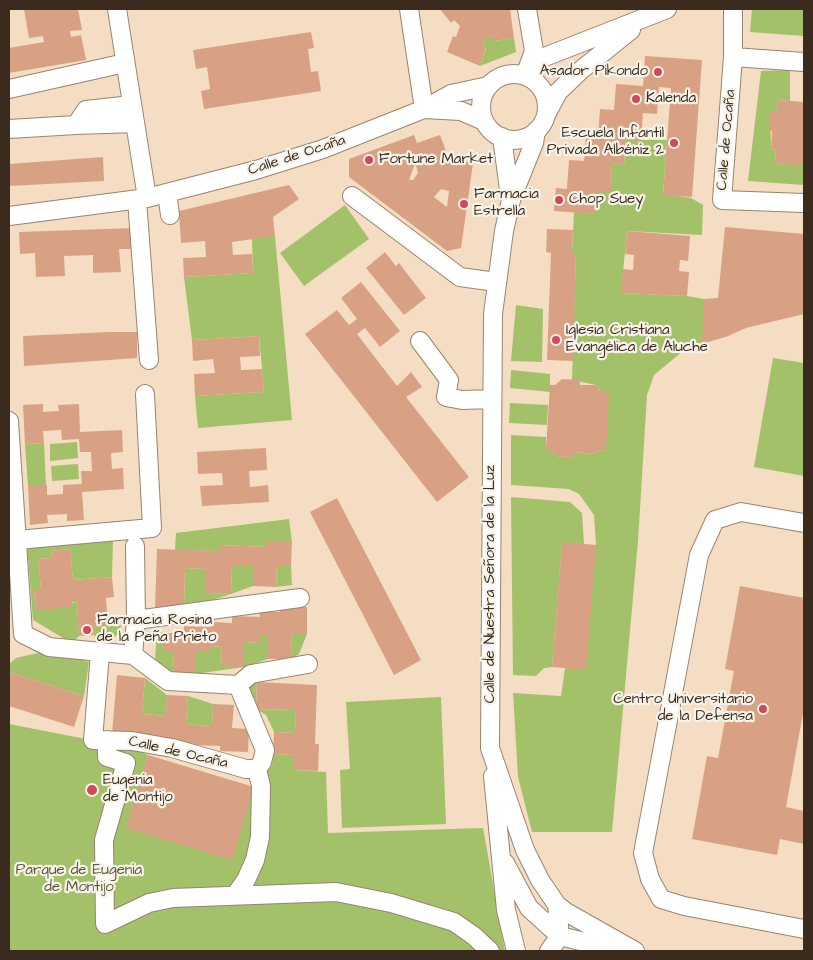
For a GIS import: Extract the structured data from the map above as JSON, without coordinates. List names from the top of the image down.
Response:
{
  "streets": {
    "street": ["Calle de Ocaña", "Calle de Nuestra Señora de la Luz"]
  },
  "parks": ["Parque de Eugenia de Montijo"],
  "places": [
    "Asador Pikondo",
    "Kalenda",
    "Escuela Infantil Privada Albéniz 2",
    "Fortune Market",
    "Chop Suey",
    "Farmacia Estrella",
    "Iglesia Cristiana Evangélica de Aluche",
    "Farmacia Rosina de la Peña Prieto",
    "Centro Universitario de la Defensa",
    "Eugenia de Montijo"
  ]
}
